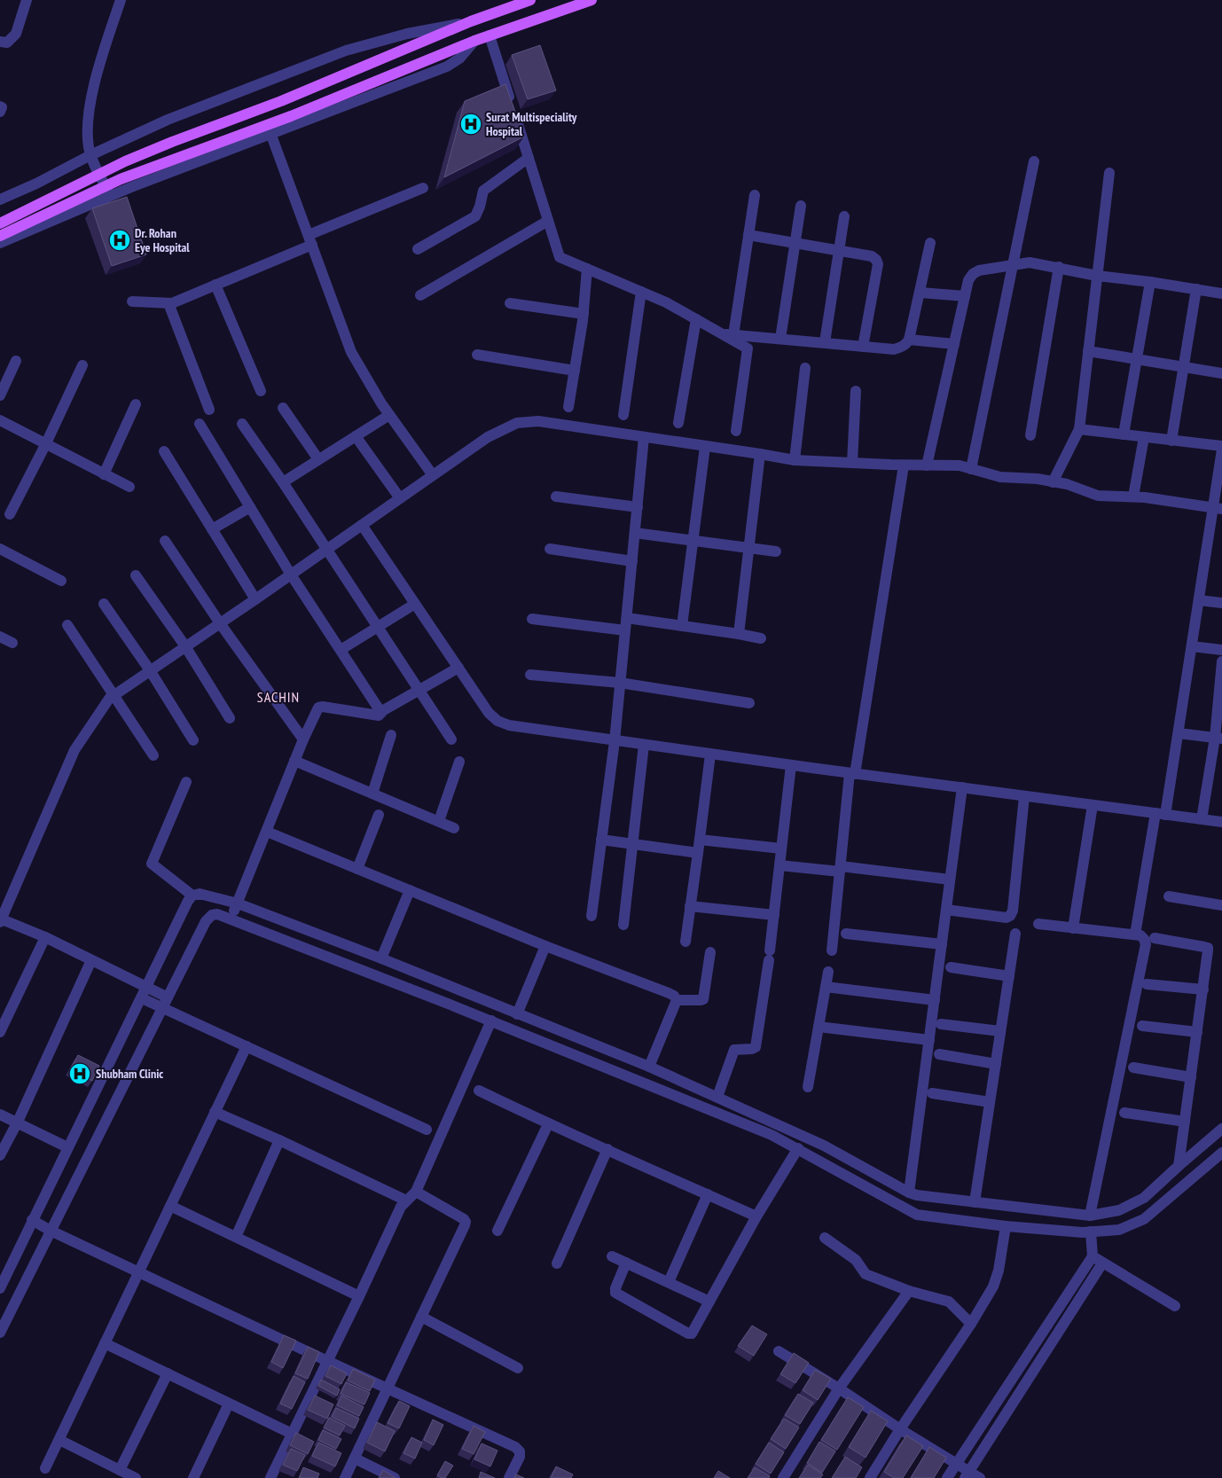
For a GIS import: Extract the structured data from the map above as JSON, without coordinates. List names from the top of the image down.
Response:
{
  "districts": ["SACHIN"],
  "places": {
    "hospital": ["Surat Multispeciality Hospital", "Dr. Rohan Eye Hospital", "Shubham Clinic"]
  }
}
